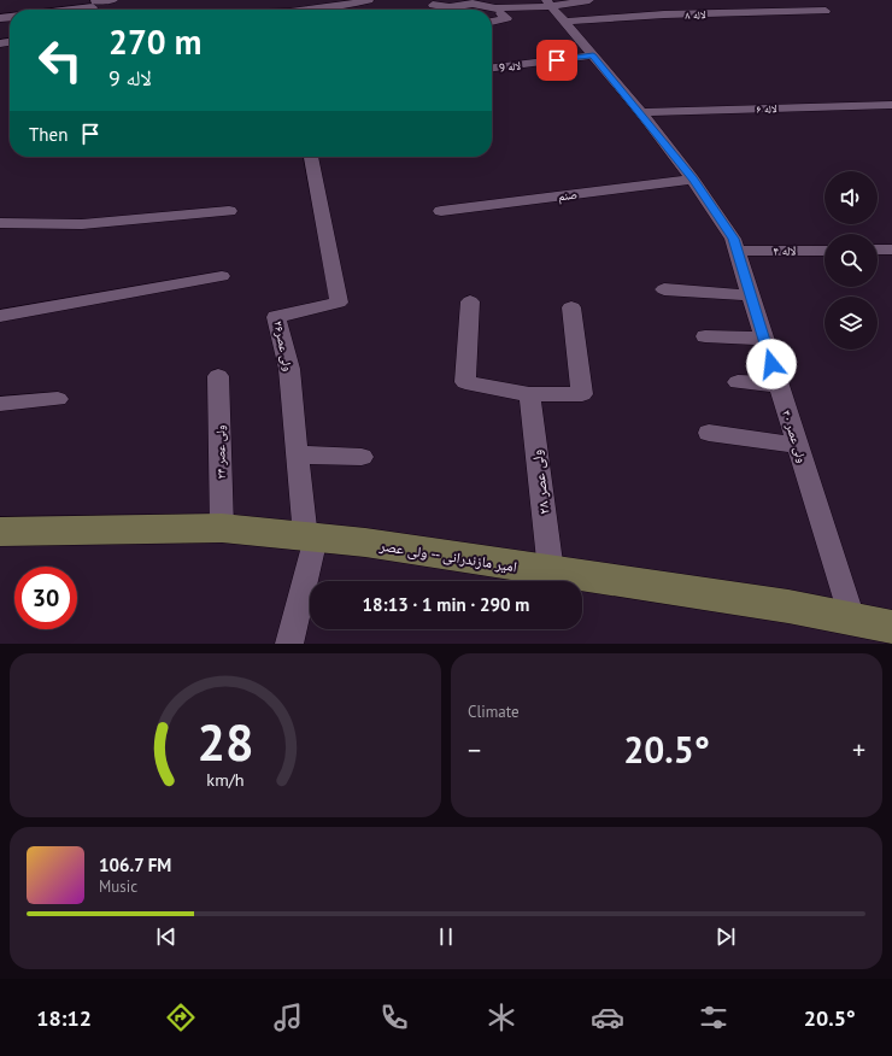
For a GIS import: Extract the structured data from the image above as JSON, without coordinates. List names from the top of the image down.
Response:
{
  "streets": {
    "main road": ["امیر مازندرانی -- ولی عصر"],
    "street": [
      "لاله ۸",
      "لاله 9",
      "لاله ۶",
      "صنم",
      "لاله ۴",
      "ولی عصر۲۶",
      "ولی عصر ۳۰",
      "ولی عصر ۲۴",
      "ولی عصر ۲۸"
    ]
  },
  "crossings": [
    ["لاله ۸", "ولی عصر ۳۰"],
    ["لاله 9", "ولی عصر ۳۰"],
    ["لاله ۶", "ولی عصر ۳۰"],
    ["صنم", "ولی عصر ۳۰"],
    ["لاله ۴", "ولی عصر ۳۰"],
    ["ولی عصر۲۶", "امیر مازندرانی -- ولی عصر"],
    ["ولی عصر ۳۰", "امیر مازندرانی -- ولی عصر"],
    ["ولی عصر ۲۴", "امیر مازندرانی -- ولی عصر"],
    ["ولی عصر ۲۸", "امیر مازندرانی -- ولی عصر"]
  ],
  "page": {
    "turn": ["270 m", "لاله 9"],
    "then": "Then",
    "limit": "30",
    "trip": "18:13 · 1 min · 290 m",
    "tile": "Climate",
    "heat": ["−", "20.5°", "+"],
    "song": ["106.7 FM", "Music"],
    "tabs": ["18:12", "20.5°"],
    "gauge": ["28", "km/h"]
  }
}
